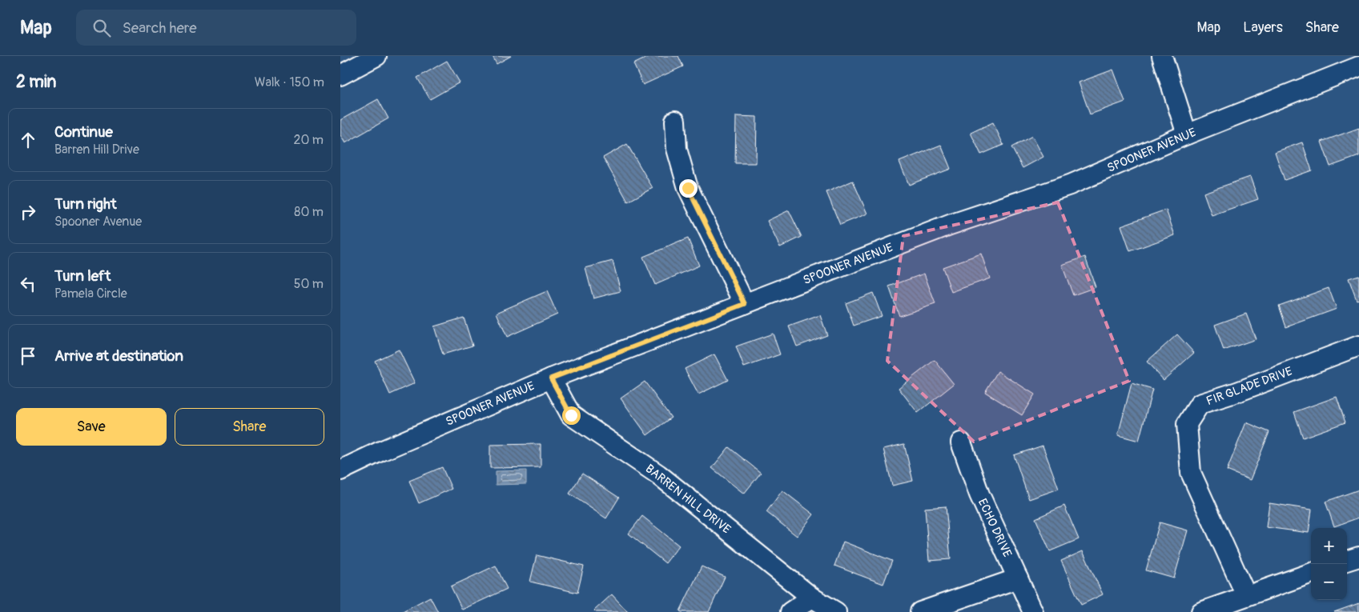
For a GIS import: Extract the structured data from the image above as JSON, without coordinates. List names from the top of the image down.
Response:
{
  "streets": {
    "street": [
      "SPOONER AVENUE",
      "FIR GLADE DRIVE",
      "BARREN HILL DRIVE",
      "ECHO DRIVE"
    ]
  },
  "crossings": [
    ["SPOONER AVENUE", "BARREN HILL DRIVE"]
  ],
  "page": {
    "header": "Map",
    "search": "Search here",
    "nav": ["Map", "Layers", "Share"],
    "heading": ["2 min", "Walk · 150 m"],
    "list": [
      ["Continue", "Barren Hill Drive", "20 m"],
      ["Turn right", "Spooner Avenue", "80 m"],
      ["Turn left", "Pamela Circle", "50 m"],
      "Arrive at destination"
    ],
    "buttons": ["Save", "Share"],
    "map_buttons": ["+", "−"]
  }
}
